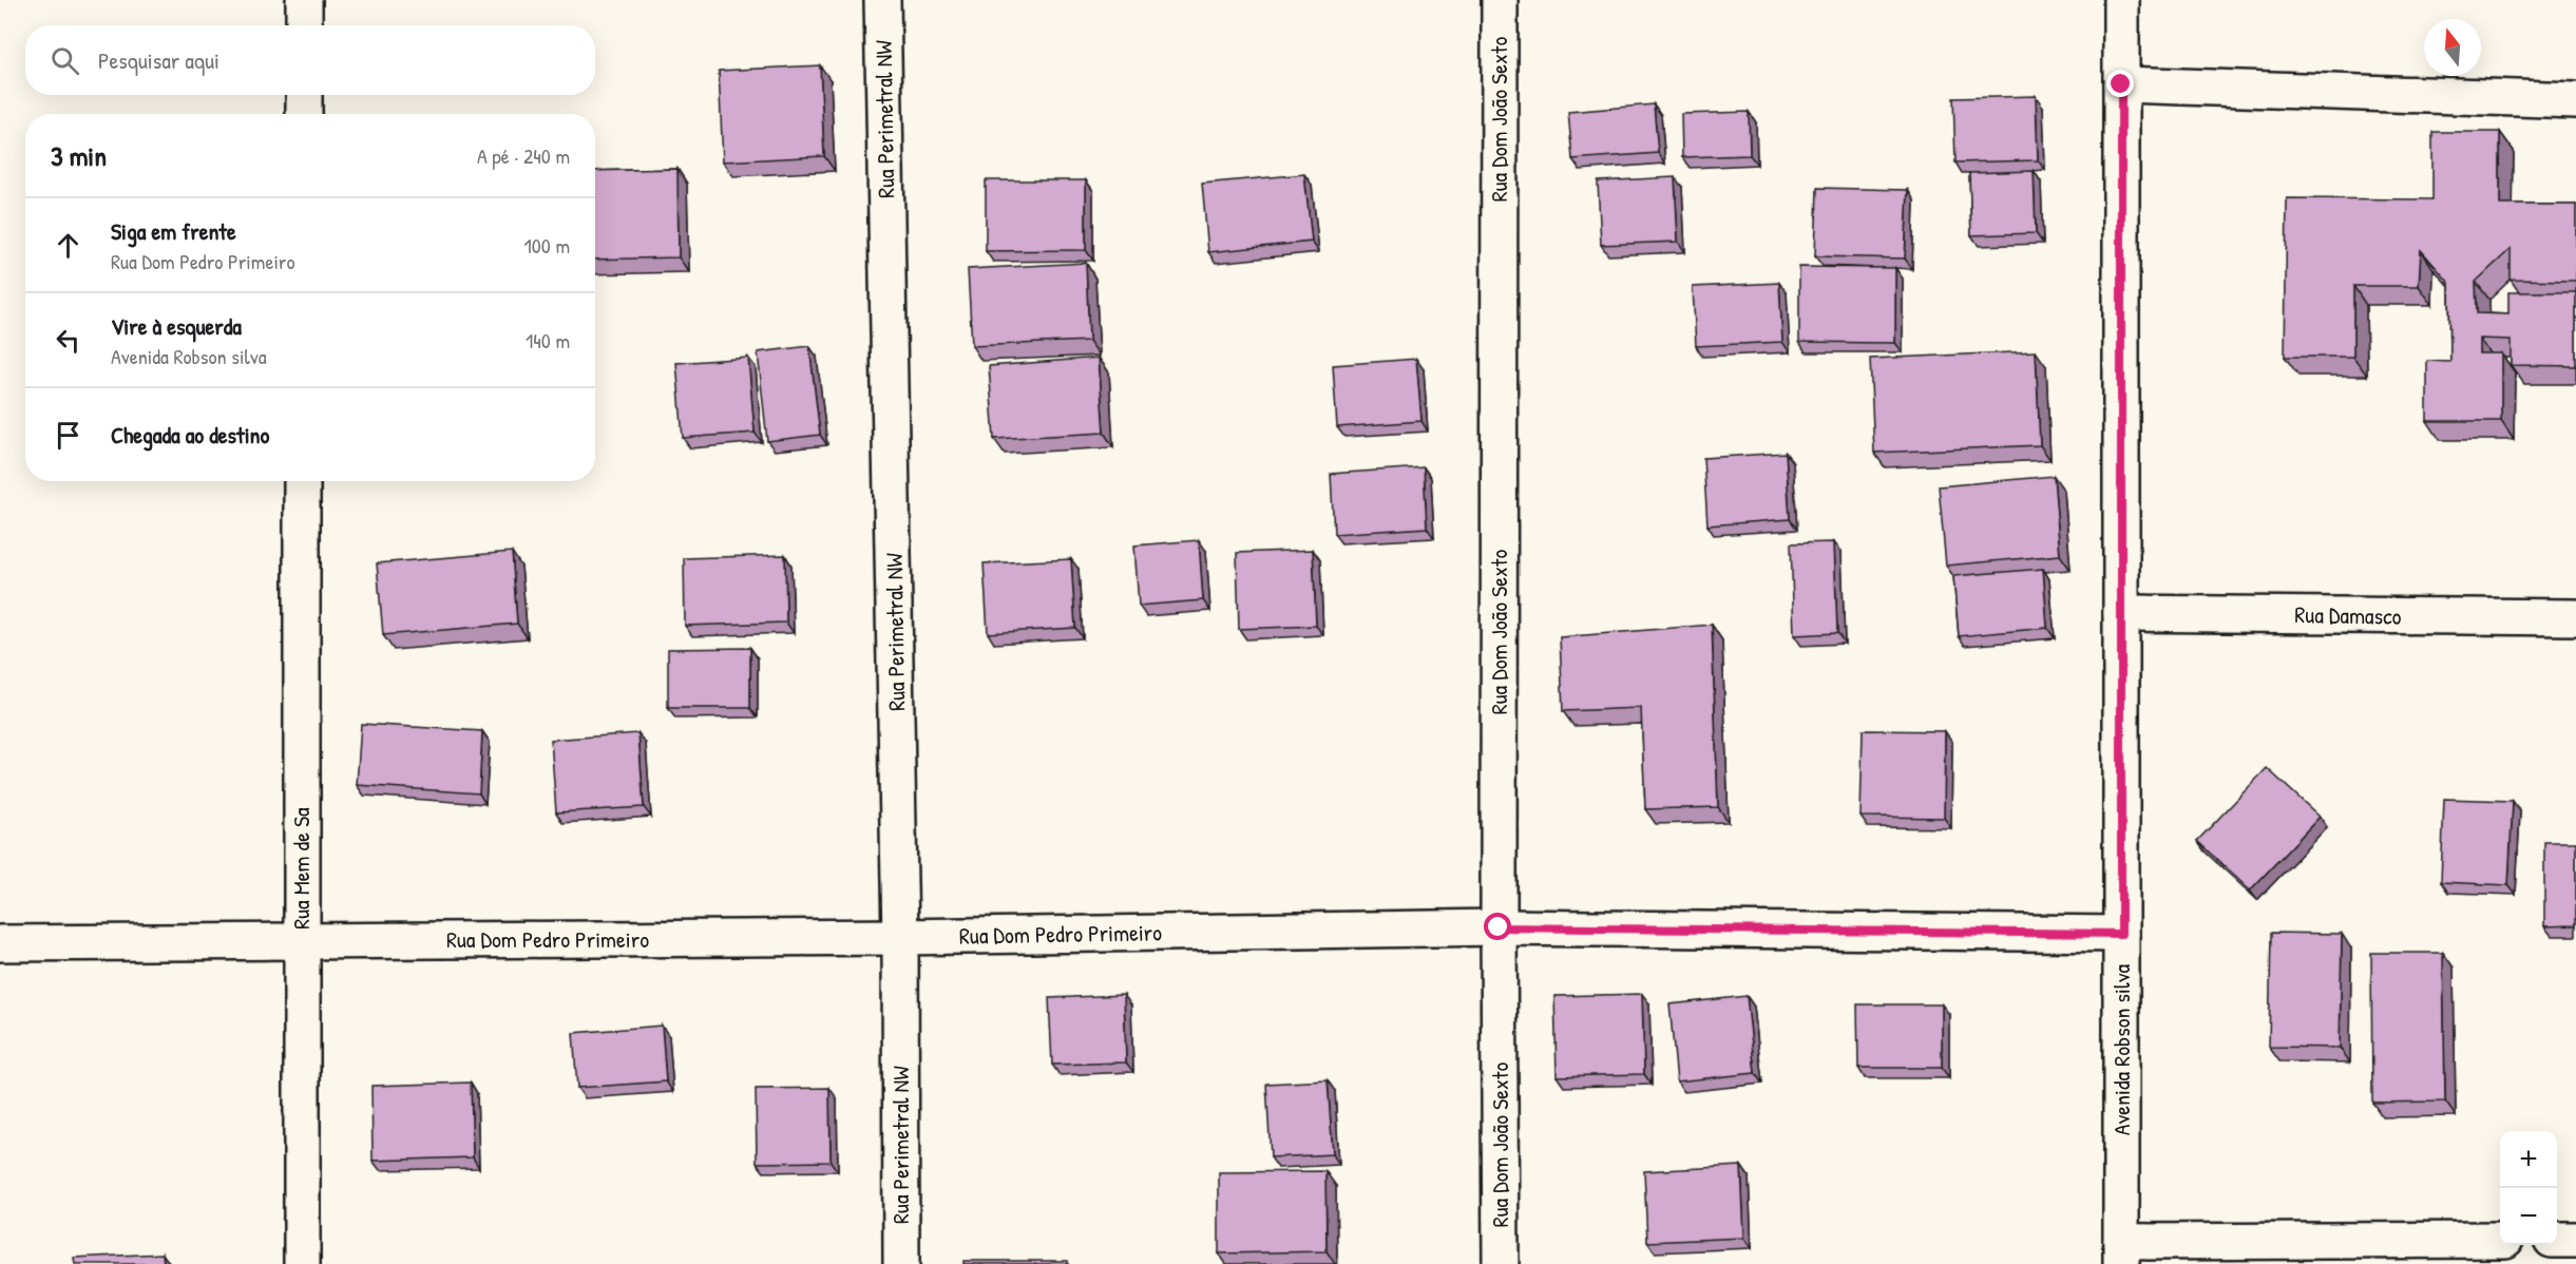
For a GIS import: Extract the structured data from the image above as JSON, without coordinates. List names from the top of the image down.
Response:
{
  "streets": {
    "street": [
      "Rua Perimetral NW",
      "Rua Dom João Sexto",
      "Rua Damasco",
      "Rua Mem de Sa",
      "Rua Dom Pedro Primeiro",
      "Avenida Robson silva"
    ]
  },
  "crossings": [
    ["Rua Perimetral NW", "Rua Dom Pedro Primeiro"],
    ["Rua Dom João Sexto", "Rua Dom Pedro Primeiro"],
    ["Rua Damasco", "Avenida Robson silva"],
    ["Rua Mem de Sa", "Rua Dom Pedro Primeiro"],
    ["Rua Dom Pedro Primeiro", "Avenida Robson silva"]
  ],
  "north": "top",
  "page": {
    "search": "Pesquisar aqui",
    "heading": ["3 min", "A pé · 240 m"],
    "list": [
      ["Siga em frente", "Rua Dom Pedro Primeiro", "100 m"],
      ["Vire à esquerda", "Avenida Robson silva", "140 m"],
      "Chegada ao destino"
    ],
    "map_buttons": ["+", "−"]
  }
}
